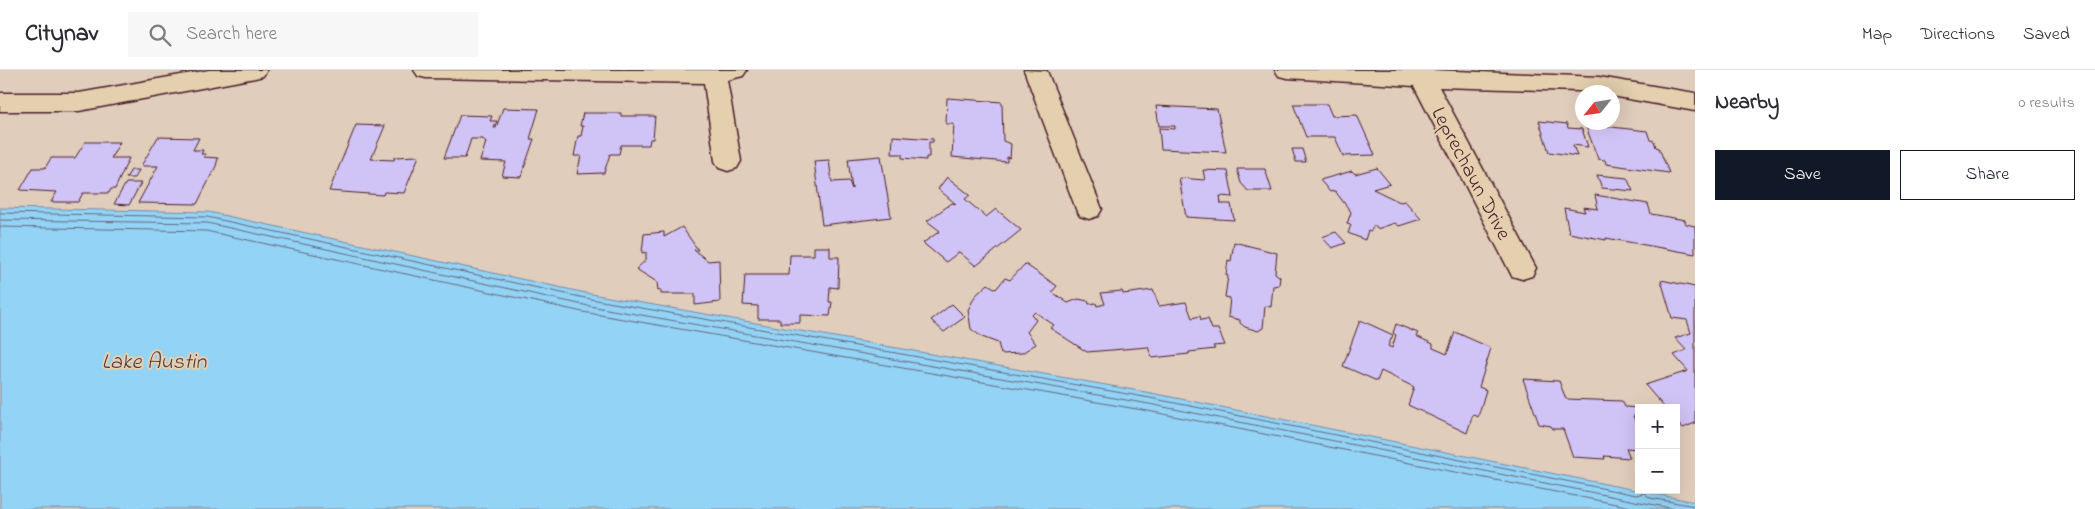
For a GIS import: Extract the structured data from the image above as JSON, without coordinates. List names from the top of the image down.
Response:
{
  "streets": {
    "street": ["Leprechaun Drive"]
  },
  "water": ["Lake Austin"],
  "north": "bottom left",
  "page": {
    "header": "Citynav",
    "search": "Search here",
    "nav": ["Map", "Directions", "Saved"],
    "heading": ["Nearby", "0 results"],
    "buttons": ["Save", "Share"],
    "map_buttons": ["+", "−"]
  }
}
